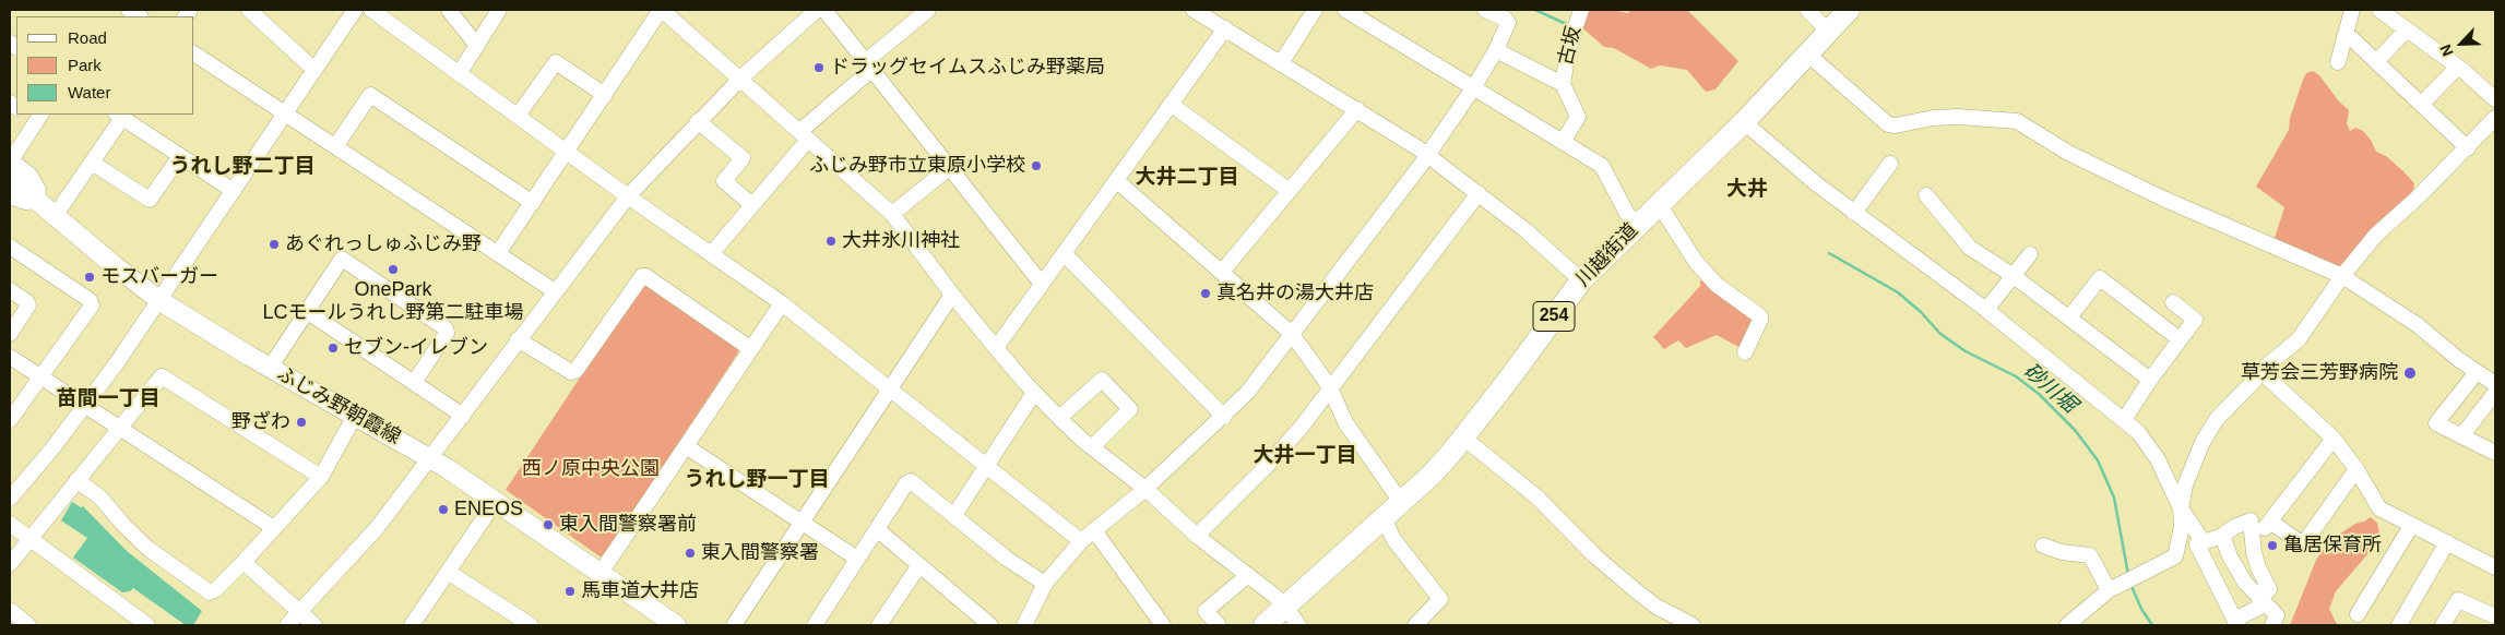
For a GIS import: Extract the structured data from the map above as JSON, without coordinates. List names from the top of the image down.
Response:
{
  "streets": {
    "highway": ["川越街道", "254"],
    "main road": ["ふじみ野朝霞線"],
    "street": ["古坂"]
  },
  "districts": [
    "うれし野二丁目",
    "大井二丁目",
    "大井",
    "苗間一丁目",
    "大井一丁目",
    "うれし野一丁目"
  ],
  "water": ["砂川堀"],
  "parks": ["西ノ原中央公園"],
  "places": [
    "ドラッグセイムスふじみ野薬局",
    "ふじみ野市立東原小学校",
    "大井氷川神社",
    "あぐれっしゅふじみ野",
    "OnePark LCモールうれし野第二駐車場",
    "モスバーガー",
    "真名井の湯大井店",
    "セブン-イレブン",
    "草芳会三芳野病院",
    "野ざわ",
    "ENEOS",
    "東入間警察署前",
    "亀居保育所",
    "東入間警察署",
    "馬車道大井店"
  ],
  "legend": ["Road", "Park", "Water"],
  "north": "bottom left"
}
